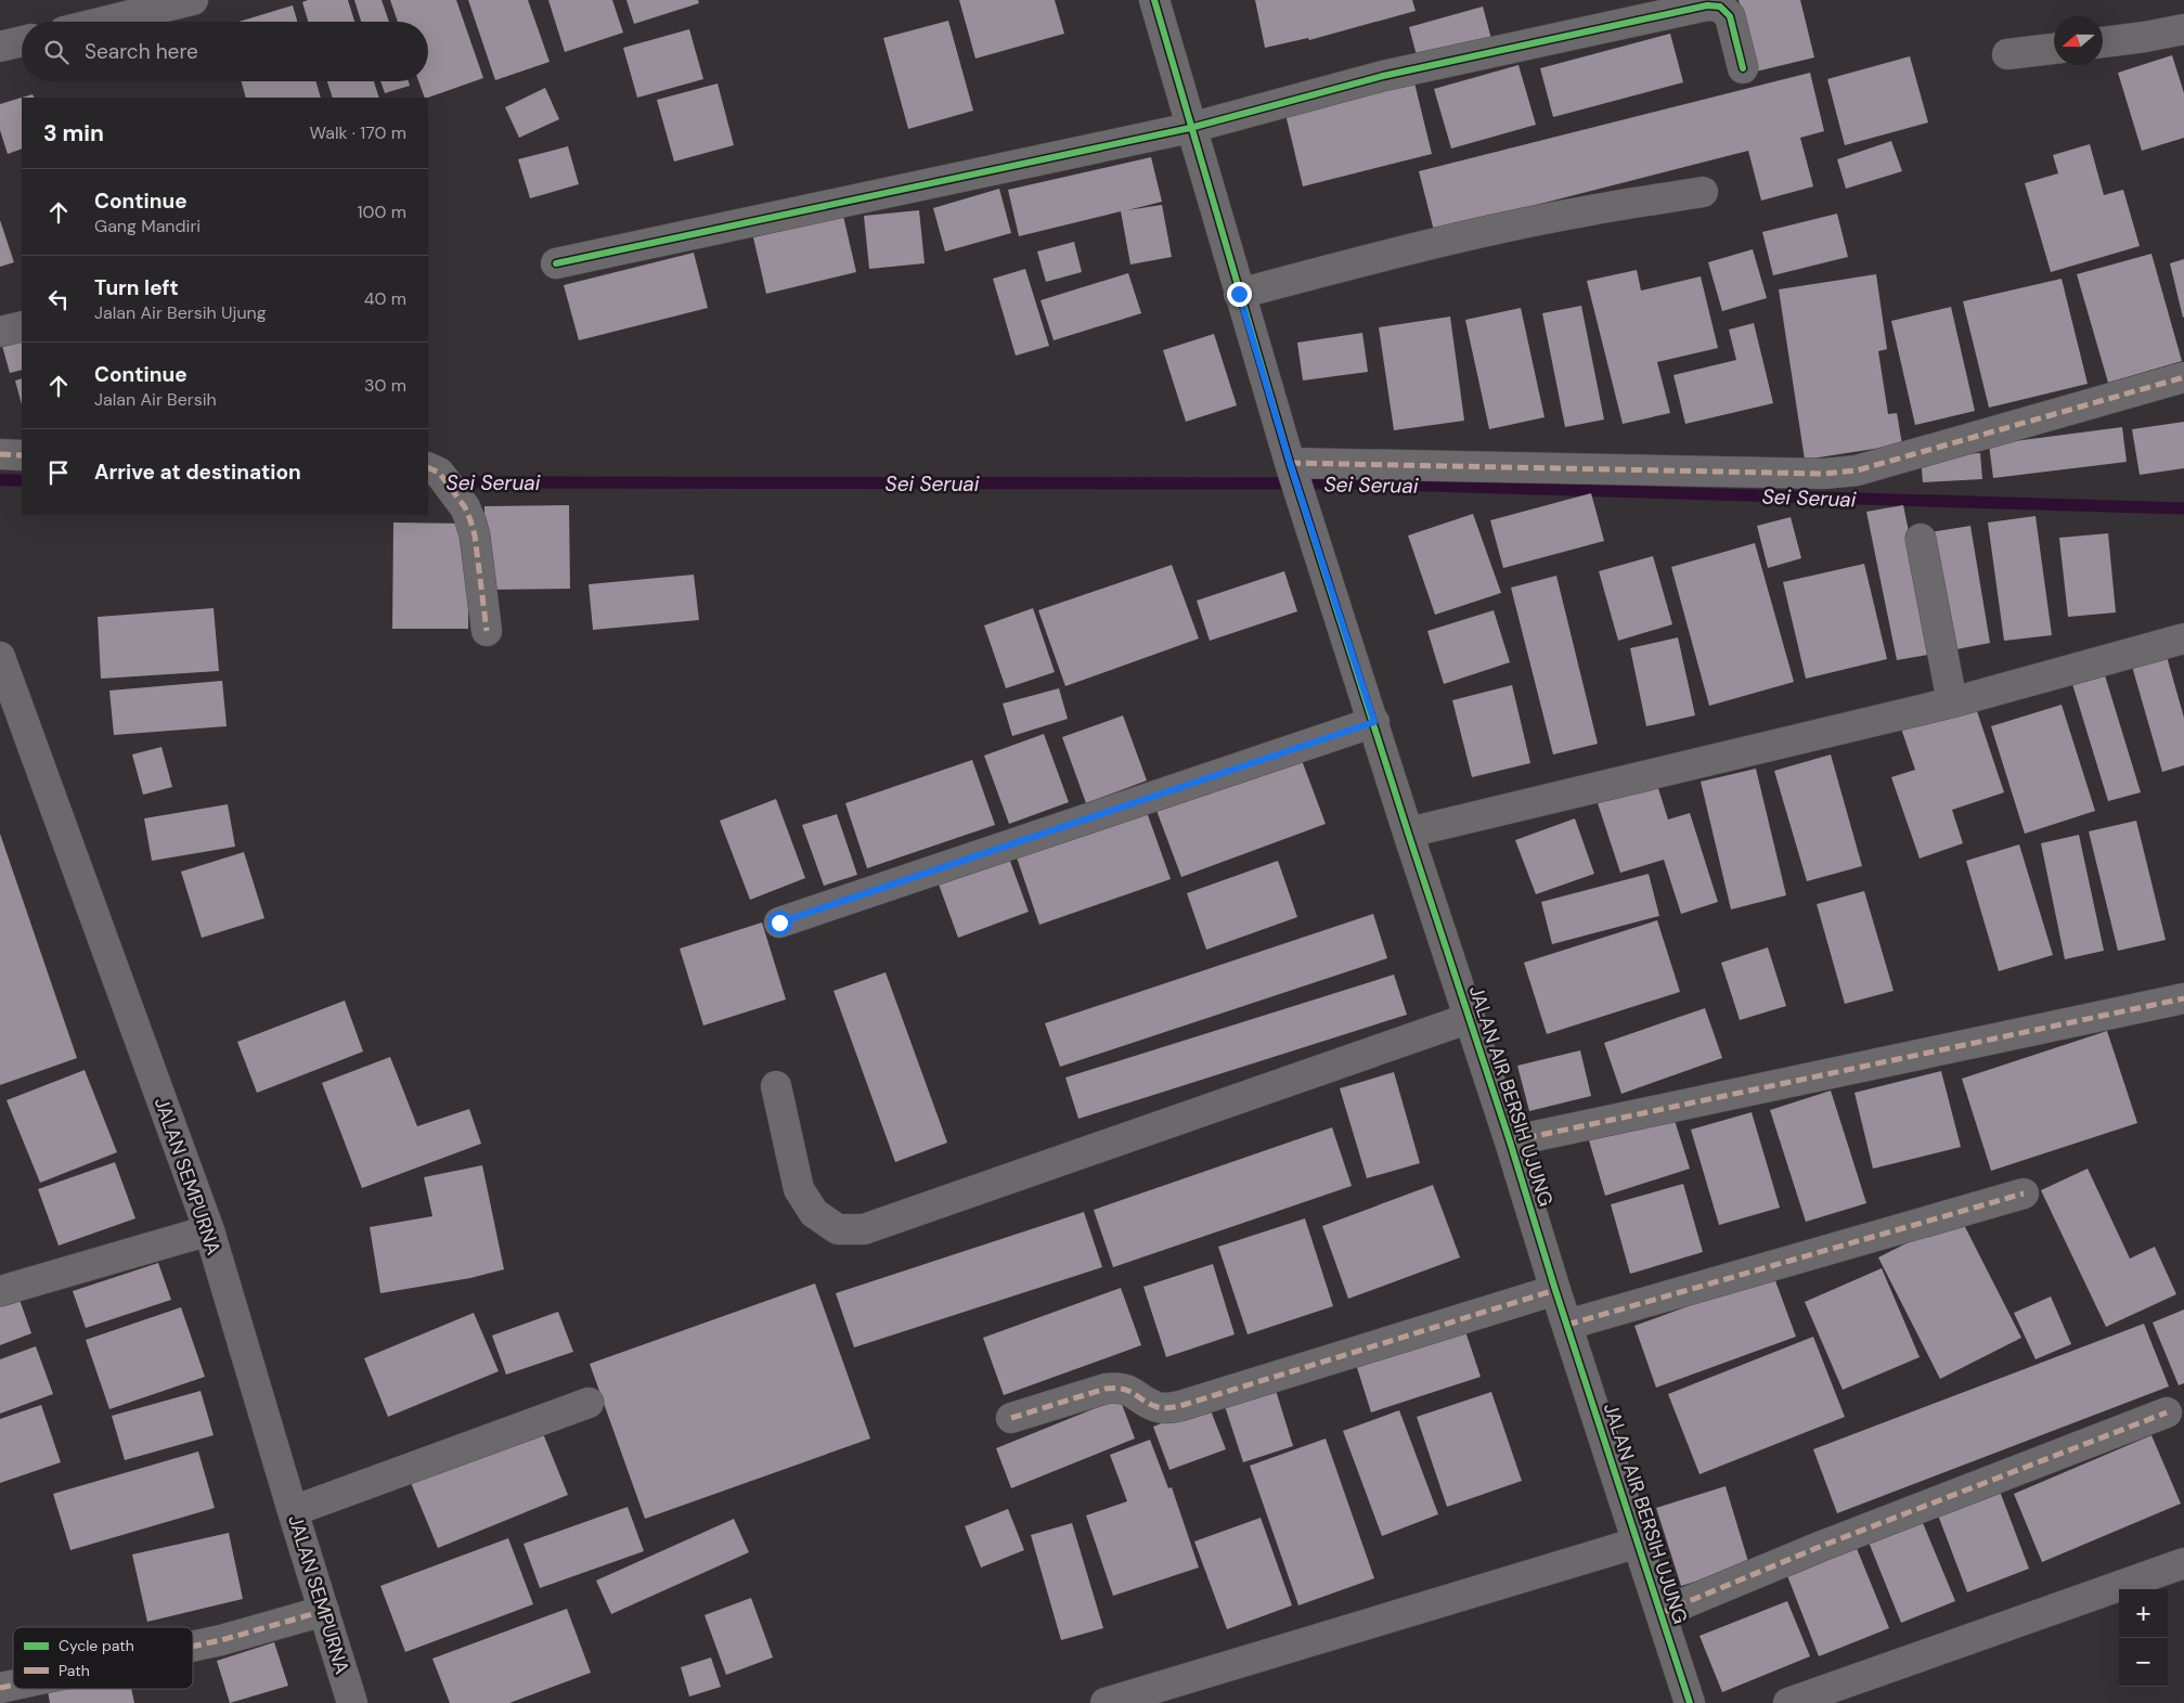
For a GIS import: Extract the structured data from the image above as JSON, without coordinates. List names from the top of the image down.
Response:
{
  "streets": {
    "street": ["JALAN AIR BERSIH UJUNG", "JALAN SEMPURNA"]
  },
  "water": ["Sei Seruai"],
  "legend": ["Cycle path", "Path"],
  "north": "left",
  "page": {
    "search": "Search here",
    "heading": ["3 min", "Walk · 170 m"],
    "list": [
      ["Continue", "Gang Mandiri", "100 m"],
      ["Turn left", "Jalan Air Bersih Ujung", "40 m"],
      ["Continue", "Jalan Air Bersih", "30 m"],
      "Arrive at destination"
    ],
    "map_buttons": ["+", "−"]
  }
}
